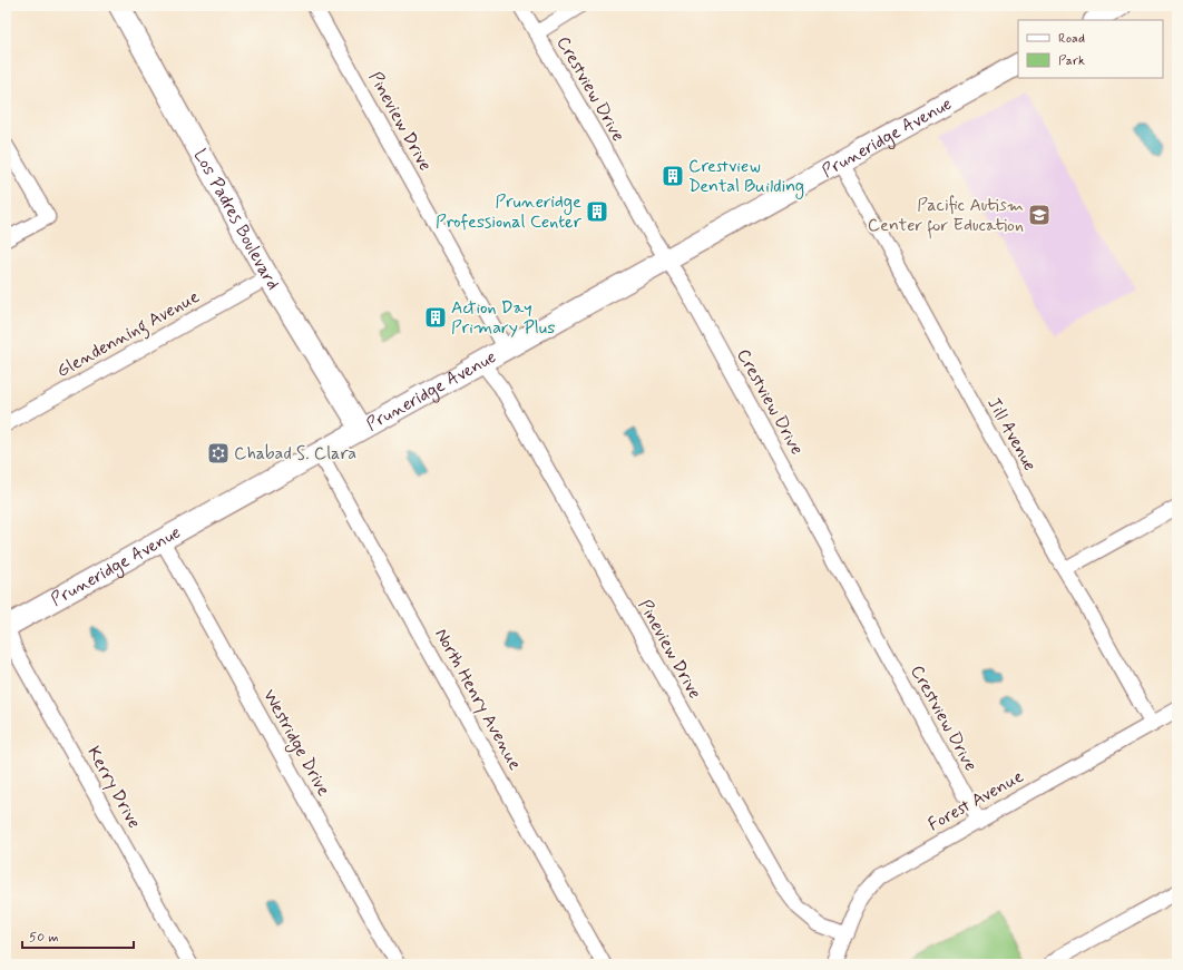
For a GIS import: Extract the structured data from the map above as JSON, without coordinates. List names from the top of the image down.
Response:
{
  "streets": {
    "main road": ["Pruneridge Avenue", "Los Padres Boulevard"],
    "street": [
      "Crestview Drive",
      "Pineview Drive",
      "Glendenning Avenue",
      "Jill Avenue",
      "North Henry Avenue",
      "Westridge Drive",
      "Kerry Drive",
      "Forest Avenue"
    ]
  },
  "crossings": [
    ["Crestview Drive", "Pruneridge Avenue"],
    ["Crestview Drive", "Forest Avenue"],
    ["Pineview Drive", "Pruneridge Avenue"],
    ["Pineview Drive", "Forest Avenue"],
    ["Pruneridge Avenue", "Los Padres Boulevard"],
    ["Pruneridge Avenue", "Jill Avenue"],
    ["Pruneridge Avenue", "North Henry Avenue"],
    ["Pruneridge Avenue", "Westridge Drive"],
    ["Pruneridge Avenue", "Kerry Drive"],
    ["Los Padres Boulevard", "Glendenning Avenue"],
    ["Jill Avenue", "Forest Avenue"]
  ],
  "places": {
    "building": ["Crestview Dental Building", "Pruneridge Professional Center", "Action Day Primary Plus"],
    "school or university": ["Pacific Autism Center for Education"],
    "synagogue": ["Chabad S. Clara"]
  },
  "legend": ["Road", "Park"],
  "scale_bar": "50 m"
}
